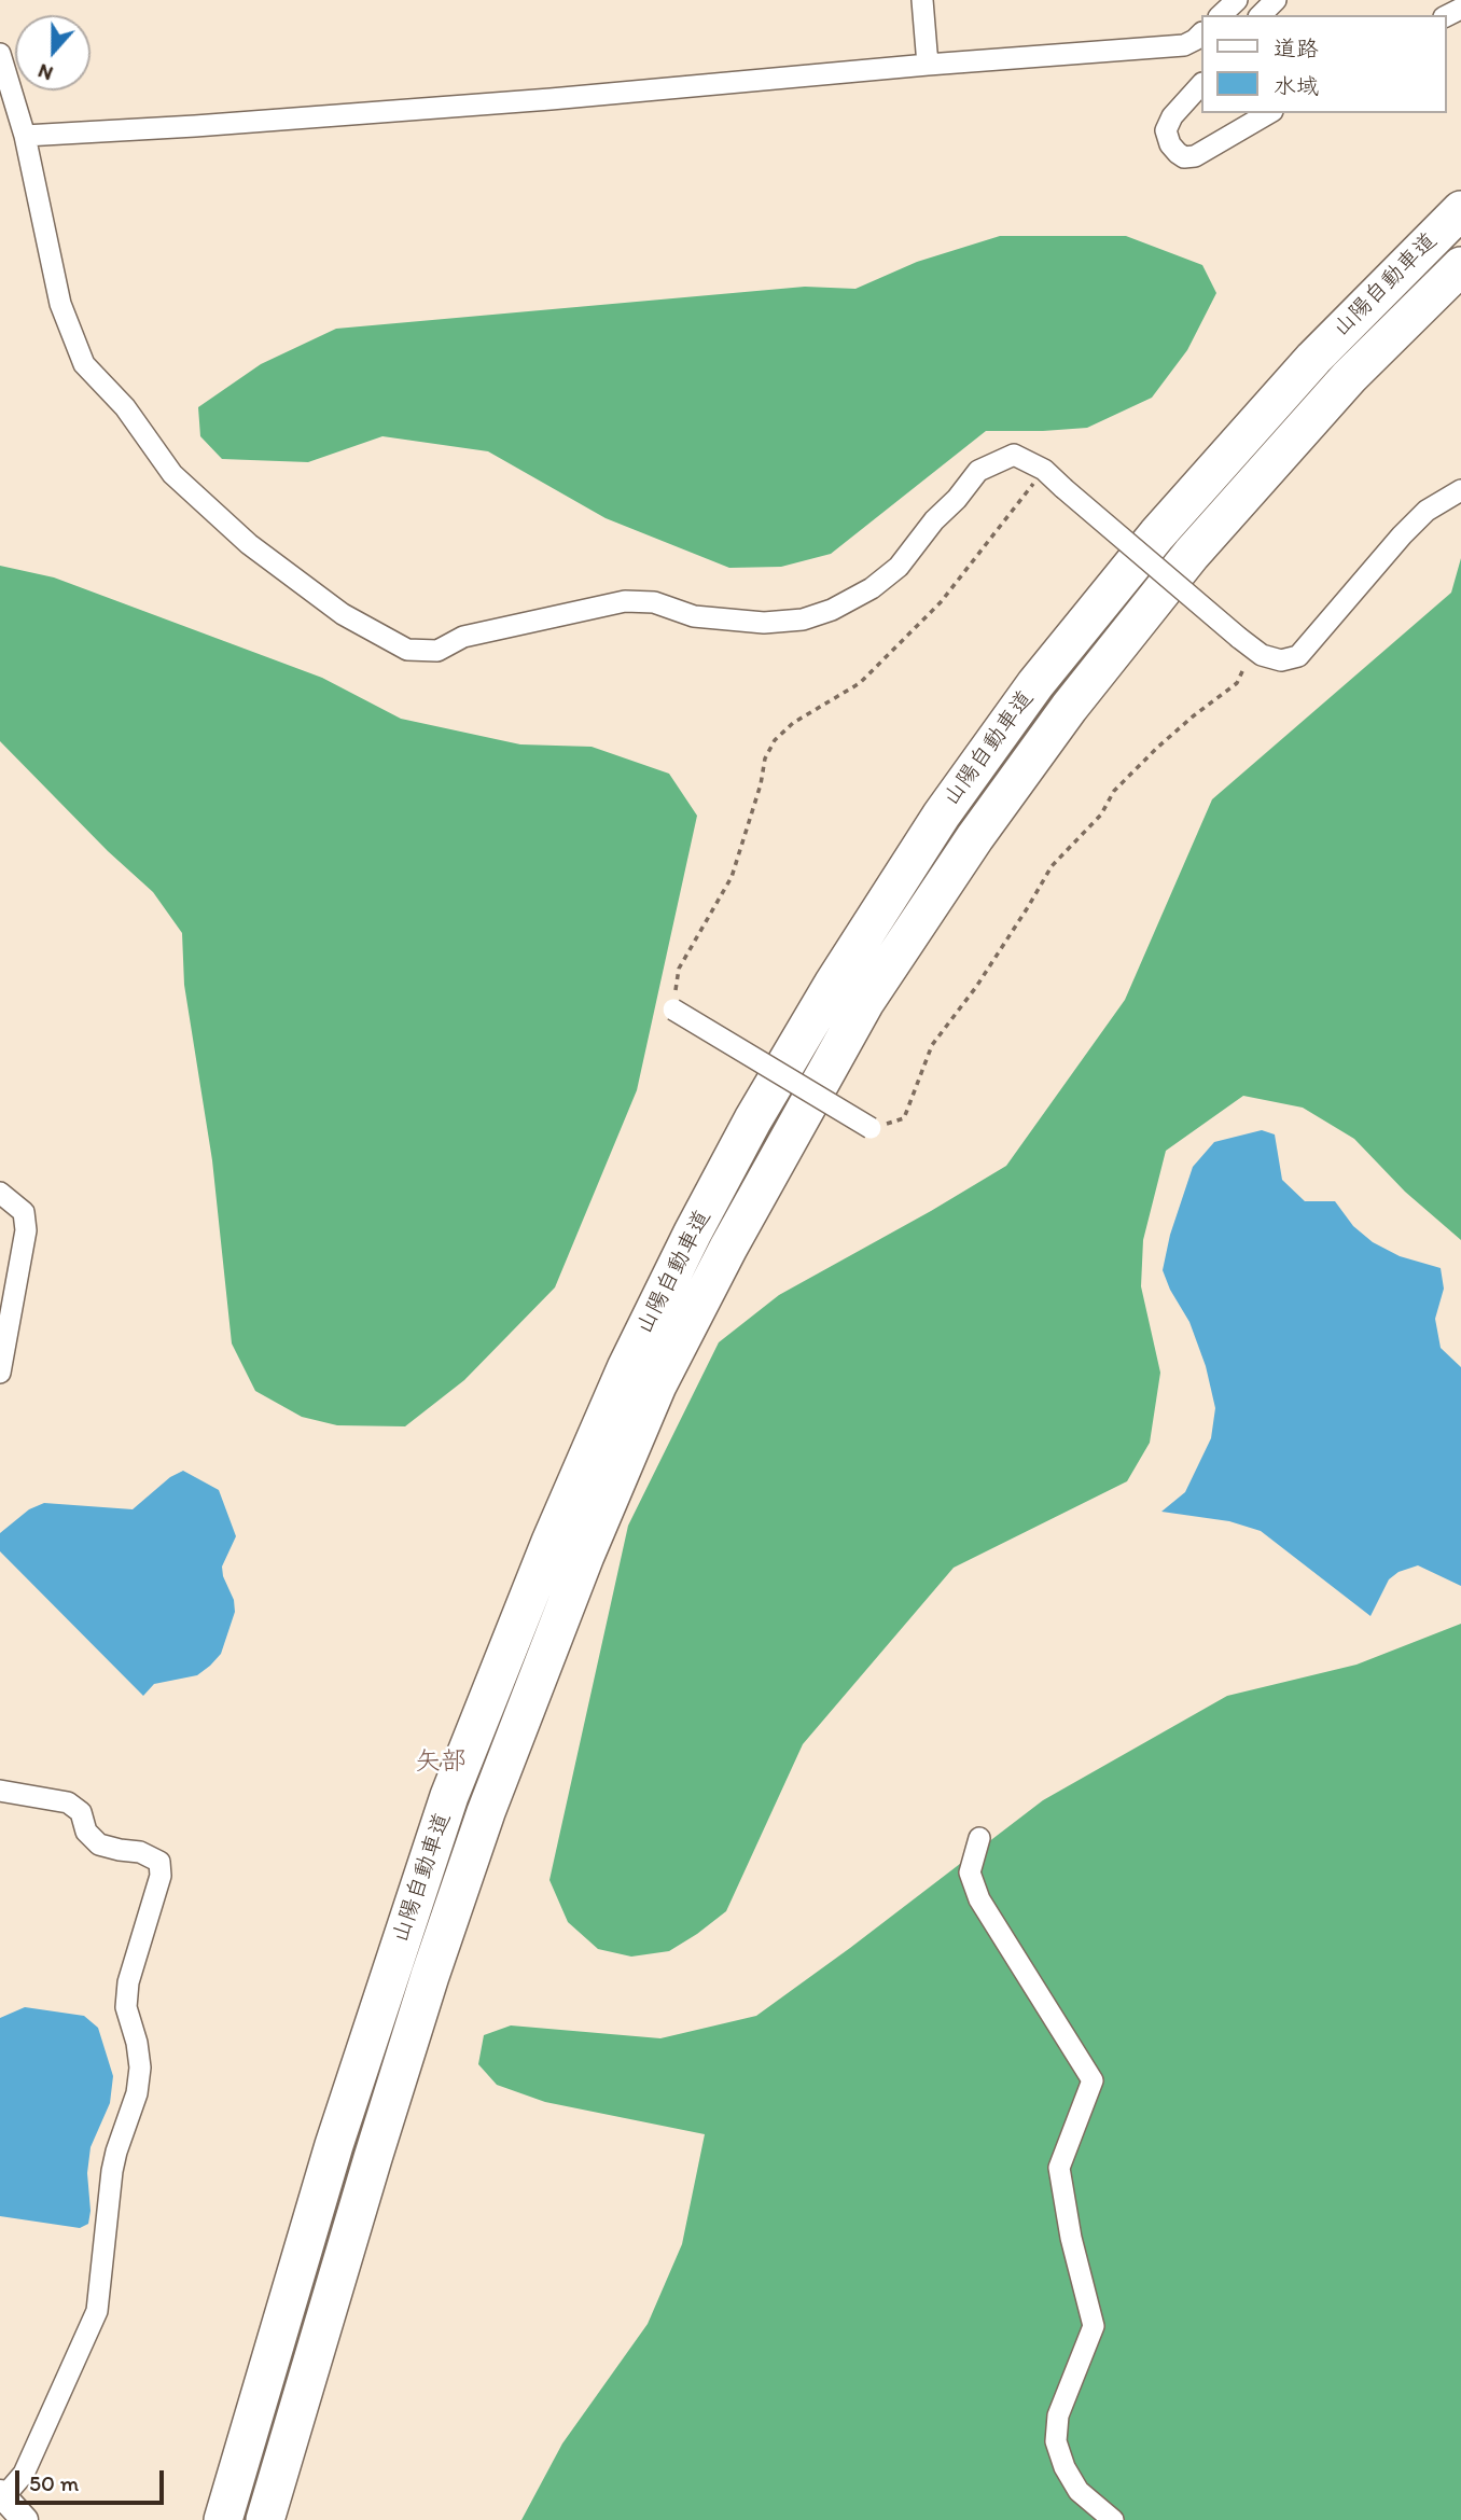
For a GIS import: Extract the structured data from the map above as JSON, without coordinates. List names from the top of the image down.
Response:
{
  "streets": {
    "highway": ["山陽自動車道"]
  },
  "districts": ["矢部"],
  "legend": ["道路", "水域"],
  "scale_bar": "50 m",
  "north": "bottom"
}
